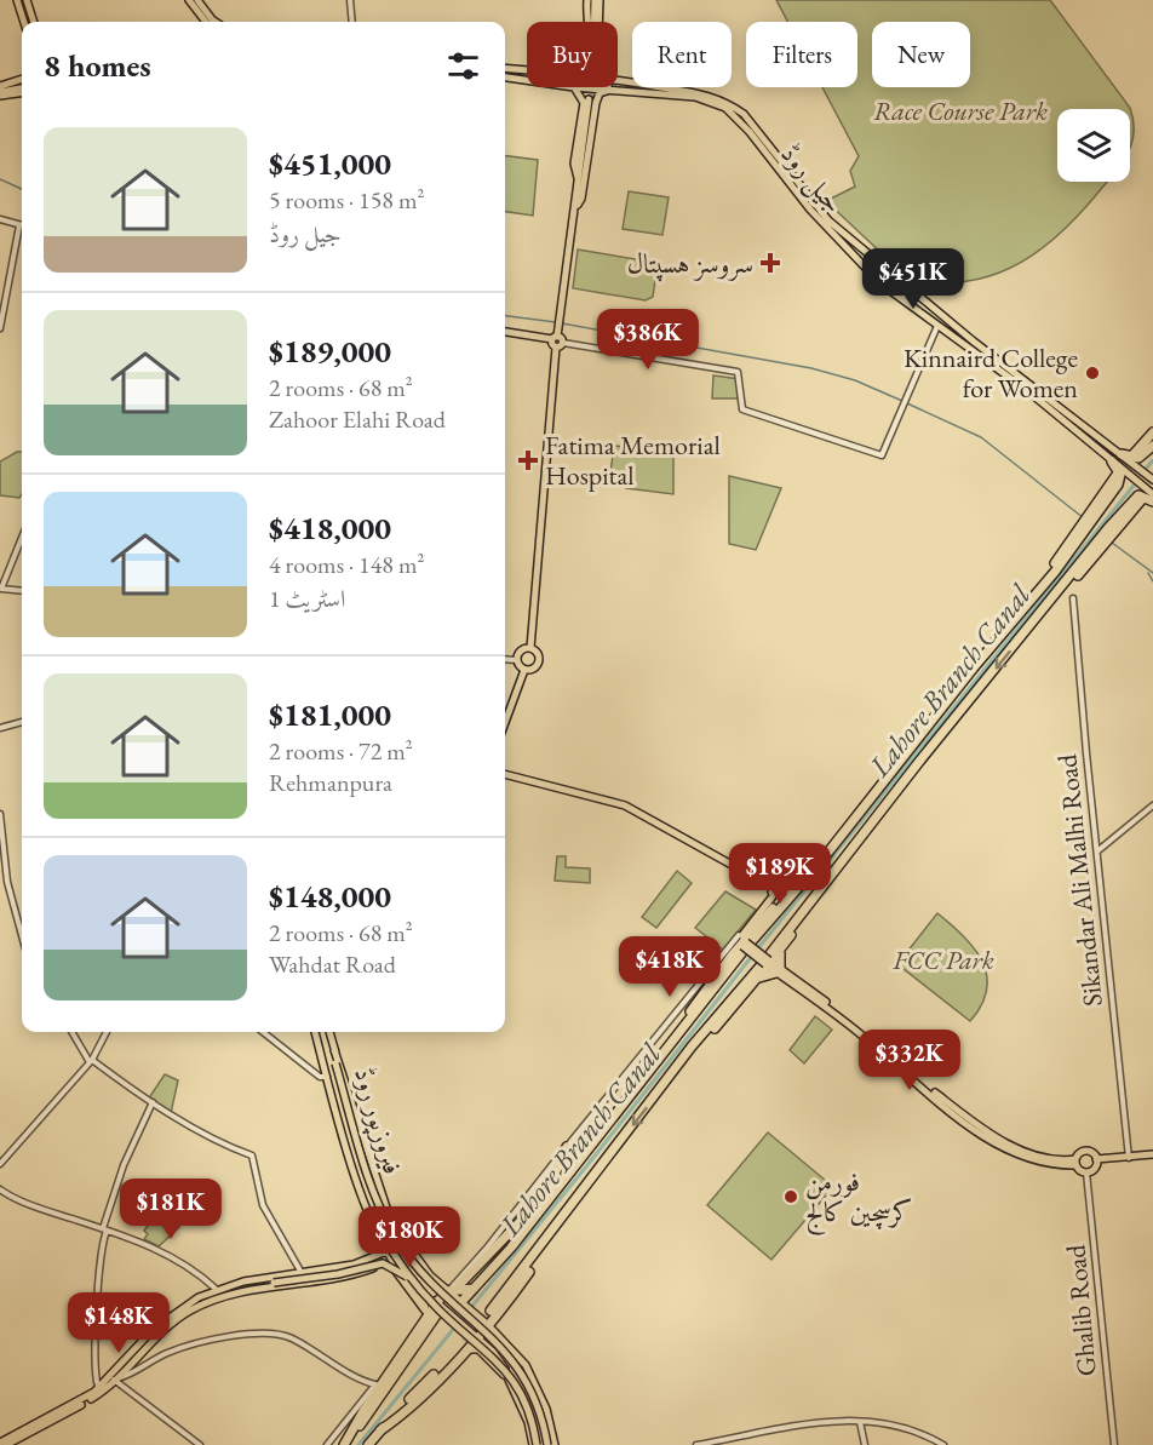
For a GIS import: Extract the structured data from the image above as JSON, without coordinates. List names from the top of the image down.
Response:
{
  "streets": {
    "main road": ["جیل روڈ", "فیروزپور روڈ"],
    "street": ["Sikandar Ali Malhi Road", "Ghalib Road"]
  },
  "water": ["Lahore Branch Canal"],
  "parks": ["Race Course Park", "FCC Park"],
  "places": {
    "health": ["سروسز ہسپتال", "Fatima Memorial Hospital"],
    "other": ["Kinnaird College for Women", "فورمن کرسچین کالج"]
  },
  "page": {
    "chip": [
      "Buy",
      "Rent",
      "Filters",
      "New"
    ],
    "heading": "8 homes",
    "list": [
      {
        "name": "$451,000",
        "note": "5 rooms · 158 m² · جیل روڈ"
      },
      {
        "name": "$189,000",
        "note": "2 rooms · 68 m² · Zahoor Elahi Road"
      },
      {
        "name": "$418,000",
        "note": "4 rooms · 148 m² · اسٹریٹ 1"
      },
      {
        "name": "$181,000",
        "note": "2 rooms · 72 m² · Rehmanpura"
      },
      {
        "name": "$148,000",
        "note": "2 rooms · 68 m² · Wahdat Road"
      }
    ],
    "price": [
      "$451K",
      "$386K",
      "$189K",
      "$418K",
      "$332K",
      "$181K",
      "$180K",
      "$148K"
    ]
  }
}
